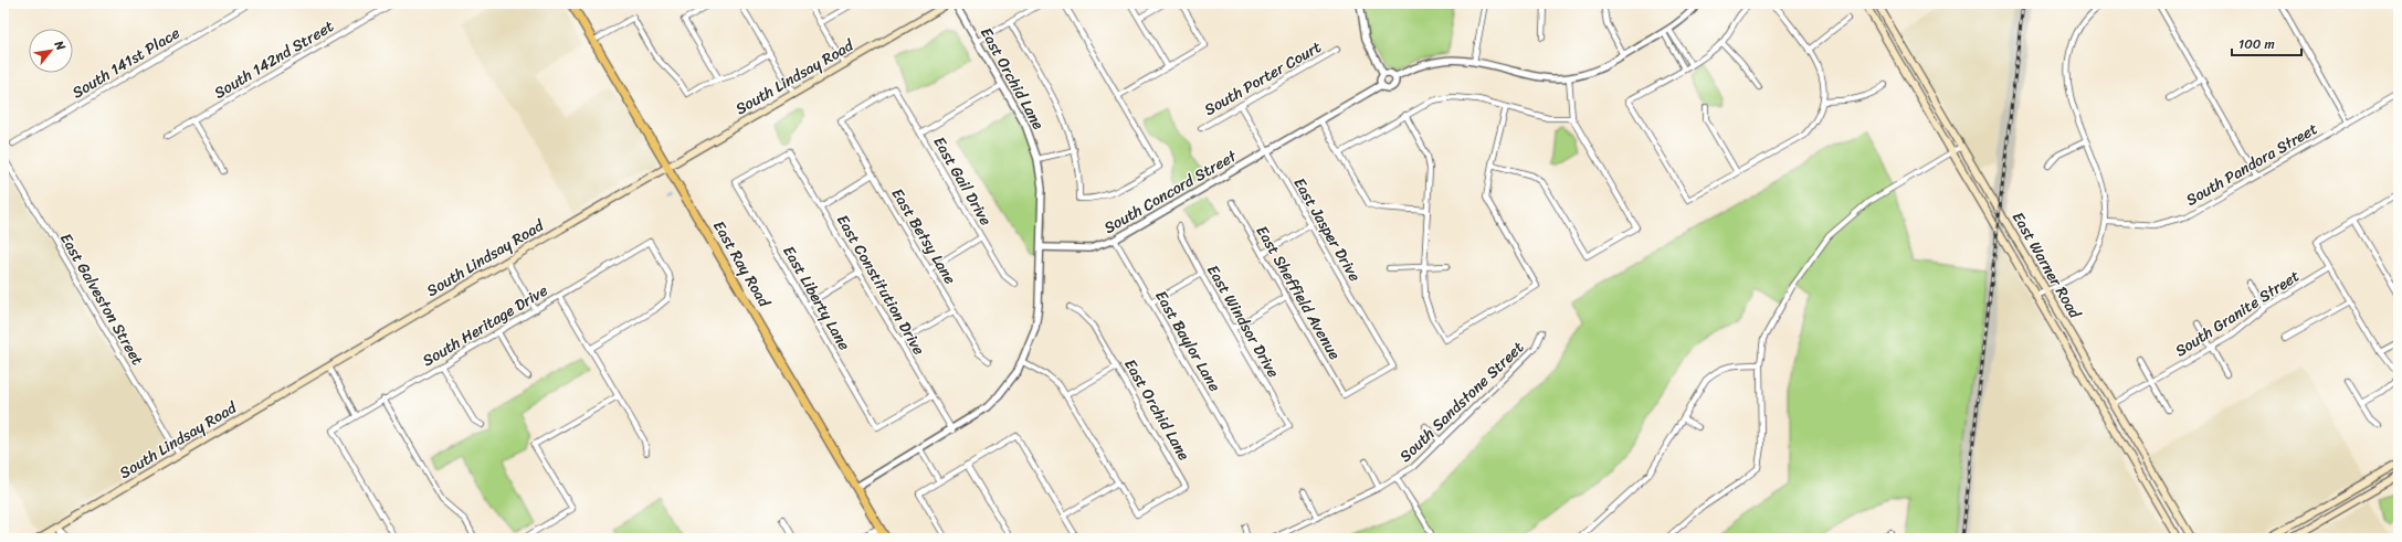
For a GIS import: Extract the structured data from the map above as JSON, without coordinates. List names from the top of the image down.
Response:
{
  "streets": {
    "main road": ["South Lindsay Road", "East Ray Road", "East Warner Road"],
    "street": [
      "South 142nd Street",
      "South 141st Place",
      "East Orchid Lane",
      "South Porter Court",
      "South Pandora Street",
      "East Gail Drive",
      "South Concord Street",
      "East Jasper Drive",
      "East Betsy Lane",
      "East Constitution Drive",
      "East Sheffield Avenue",
      "East Liberty Lane",
      "East Galveston Street",
      "South Granite Street",
      "East Windsor Drive",
      "South Heritage Drive",
      "East Baylor Lane",
      "South Sandstone Street"
    ]
  },
  "crossings": [
    ["South Lindsay Road", "East Ray Road"],
    ["South Lindsay Road", "East Galveston Street"],
    ["East Orchid Lane", "South Concord Street"],
    ["South Porter Court", "East Jasper Drive"],
    ["East Gail Drive", "East Betsy Lane"],
    ["South Concord Street", "East Jasper Drive"],
    ["South Concord Street", "East Baylor Lane"],
    ["East Jasper Drive", "East Sheffield Avenue"],
    ["East Warner Road", "South Granite Street"],
    ["East Constitution Drive", "East Liberty Lane"],
    ["East Windsor Drive", "East Baylor Lane"]
  ],
  "scale_bar": "100 m",
  "north": "top right"
}
